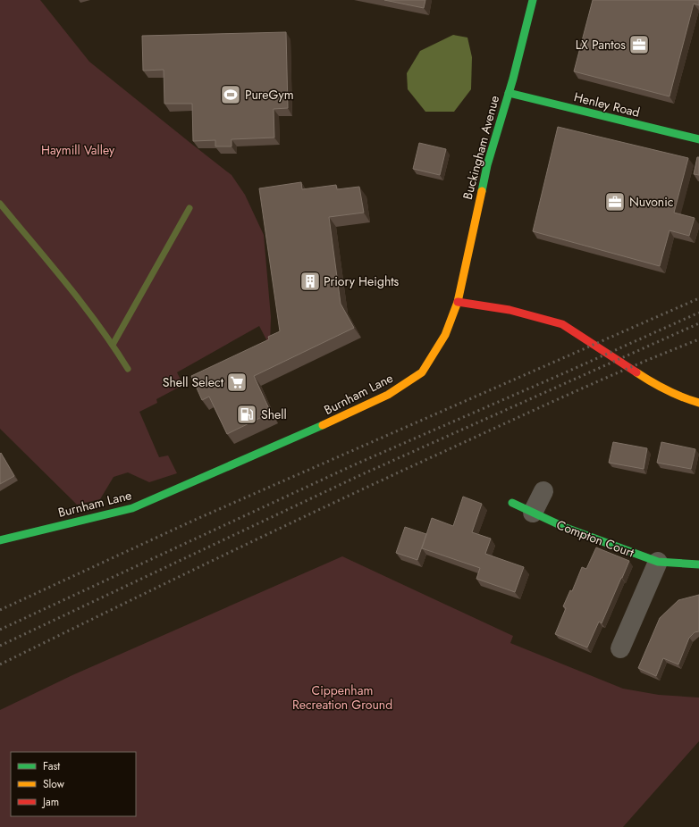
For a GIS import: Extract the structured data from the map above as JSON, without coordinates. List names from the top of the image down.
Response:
{
  "streets": {
    "street": [
      "Henley Road",
      "Buckingham Avenue",
      "Burnham Lane",
      "Compton Court"
    ]
  },
  "crossings": [
    ["Henley Road", "Buckingham Avenue"],
    ["Buckingham Avenue", "Burnham Lane"]
  ],
  "parks": ["Haymill Valley", "Cippenham Recreation Ground"],
  "places": {
    "office": ["LX Pantos", "Nuvonic"],
    "sports": ["PureGym"],
    "building": ["Priory Heights"],
    "supermarket": ["Shell Select"],
    "fuel station": ["Shell"]
  },
  "legend": ["Fast", "Slow", "Jam"]
}
